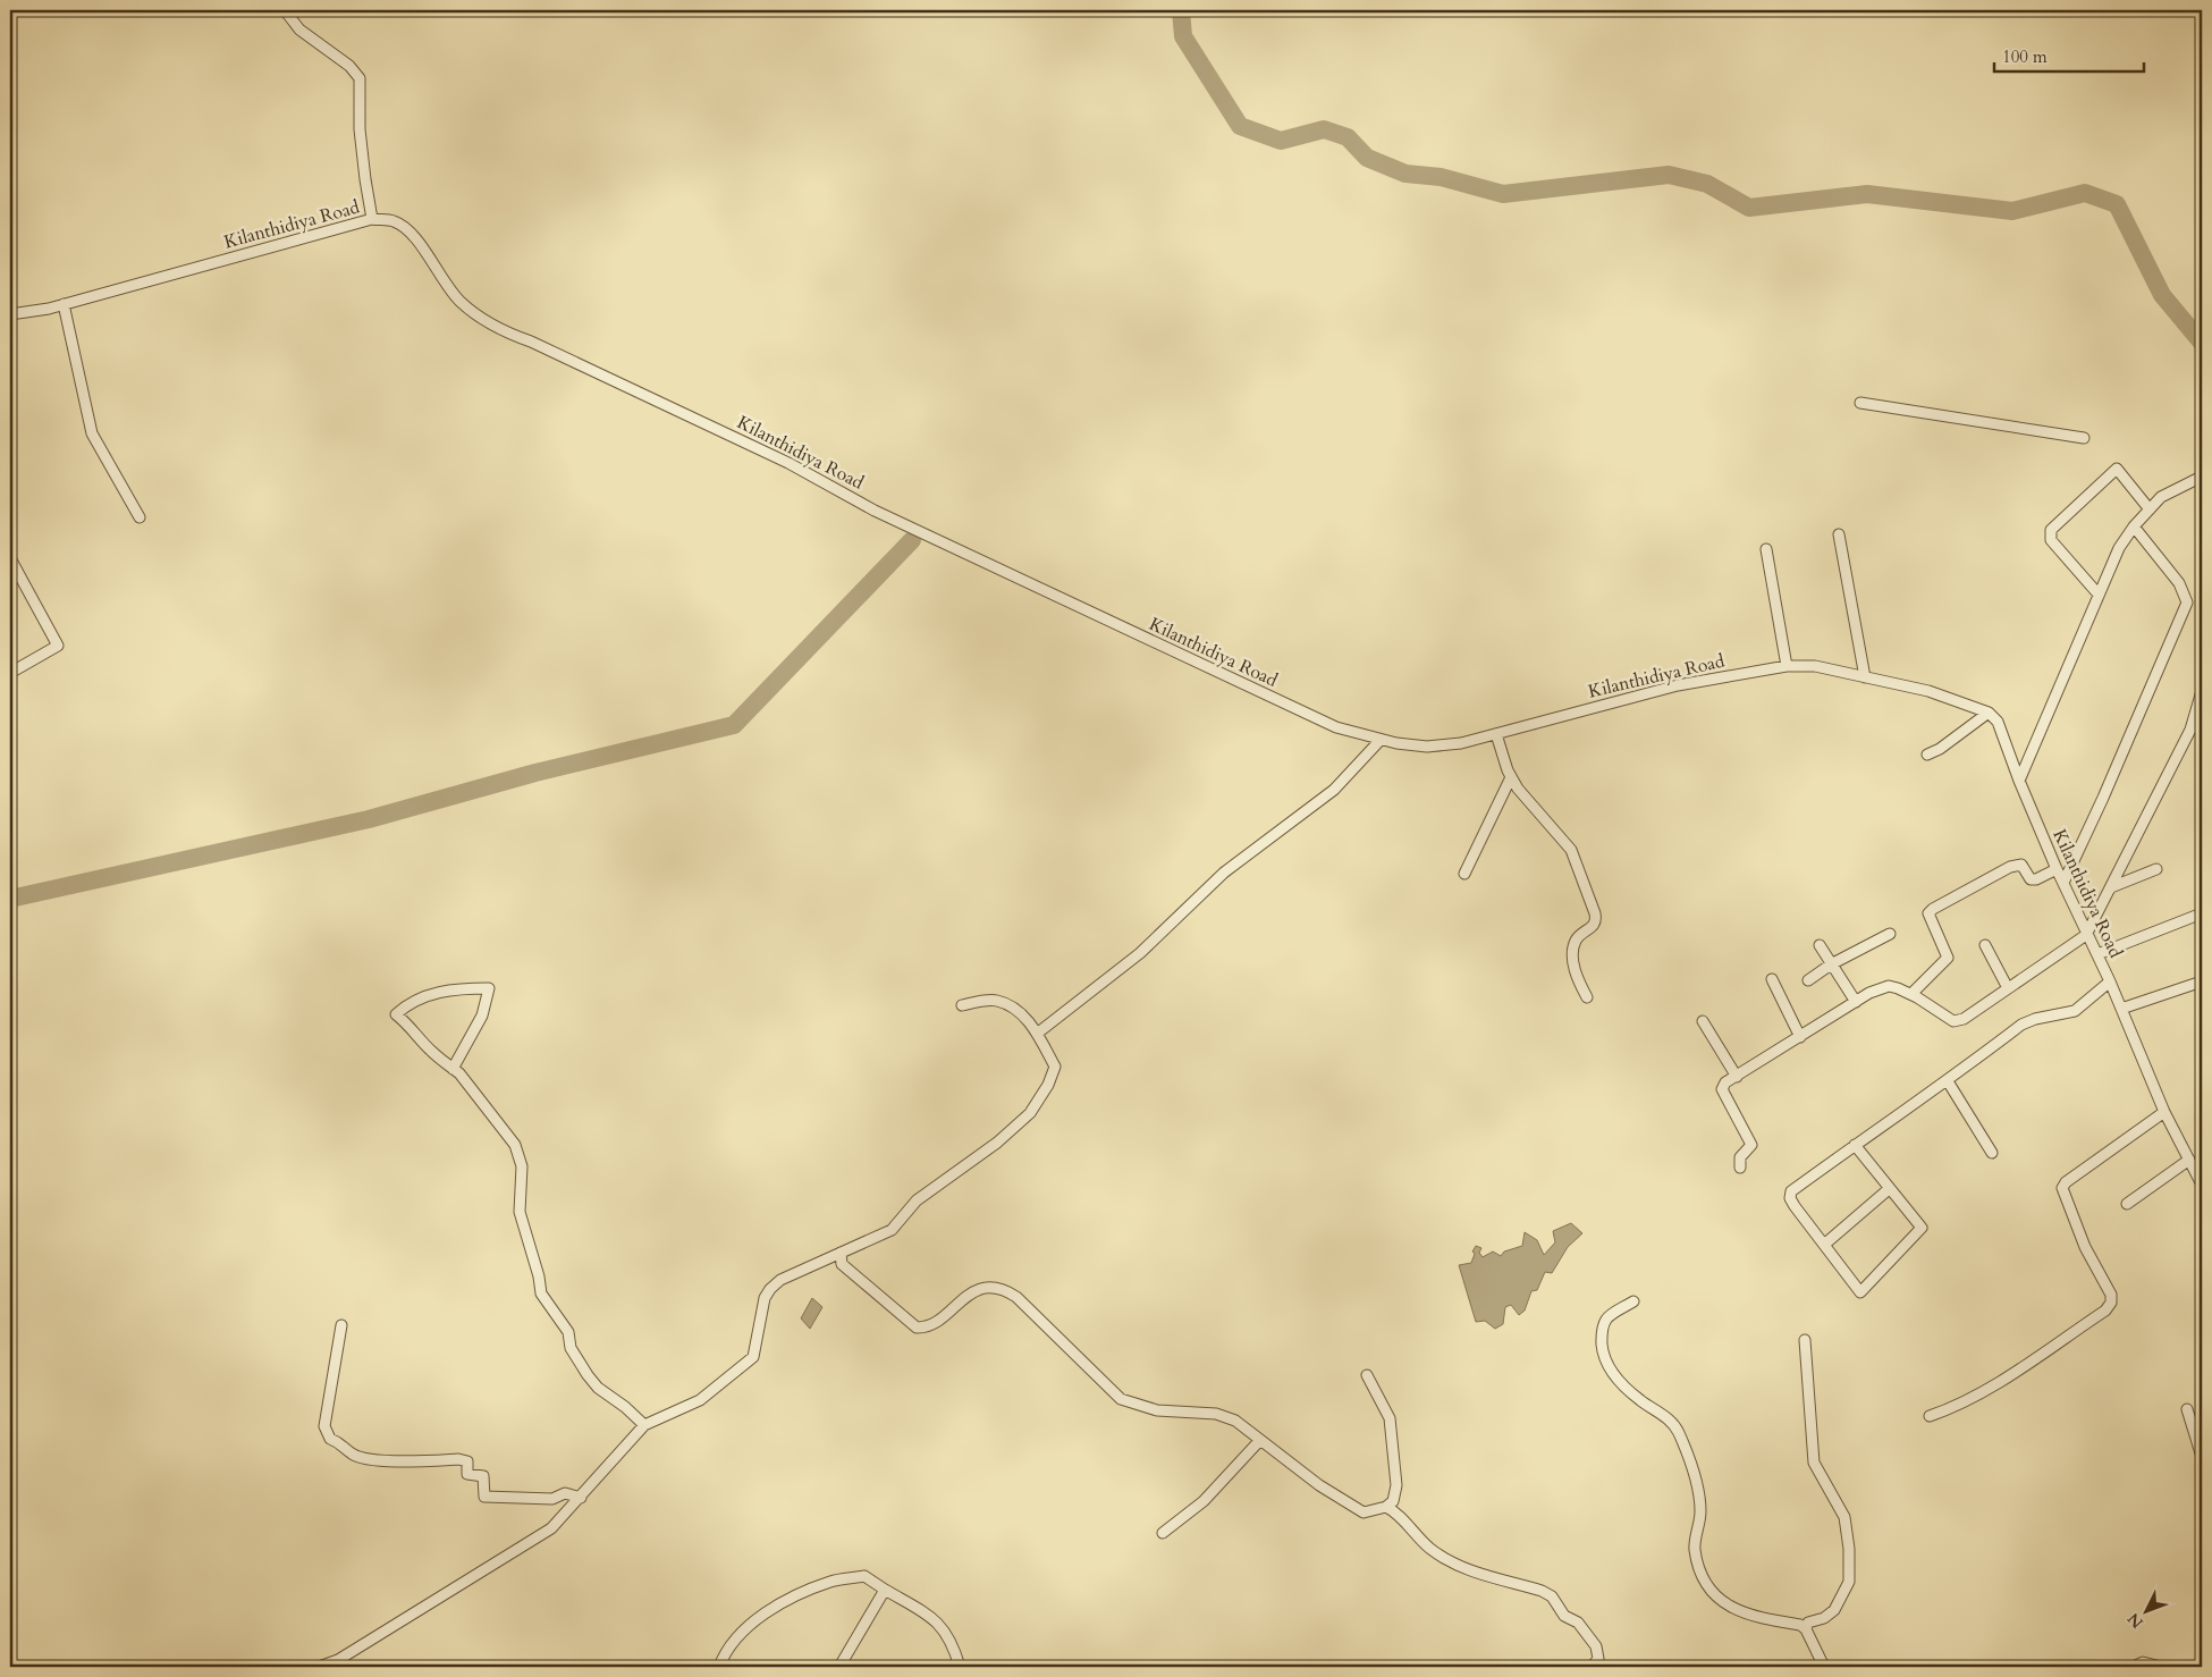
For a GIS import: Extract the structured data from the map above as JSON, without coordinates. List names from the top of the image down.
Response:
{
  "streets": {
    "street": ["Kilanthidiya Road"]
  },
  "scale_bar": "100 m",
  "north": "bottom left"
}
